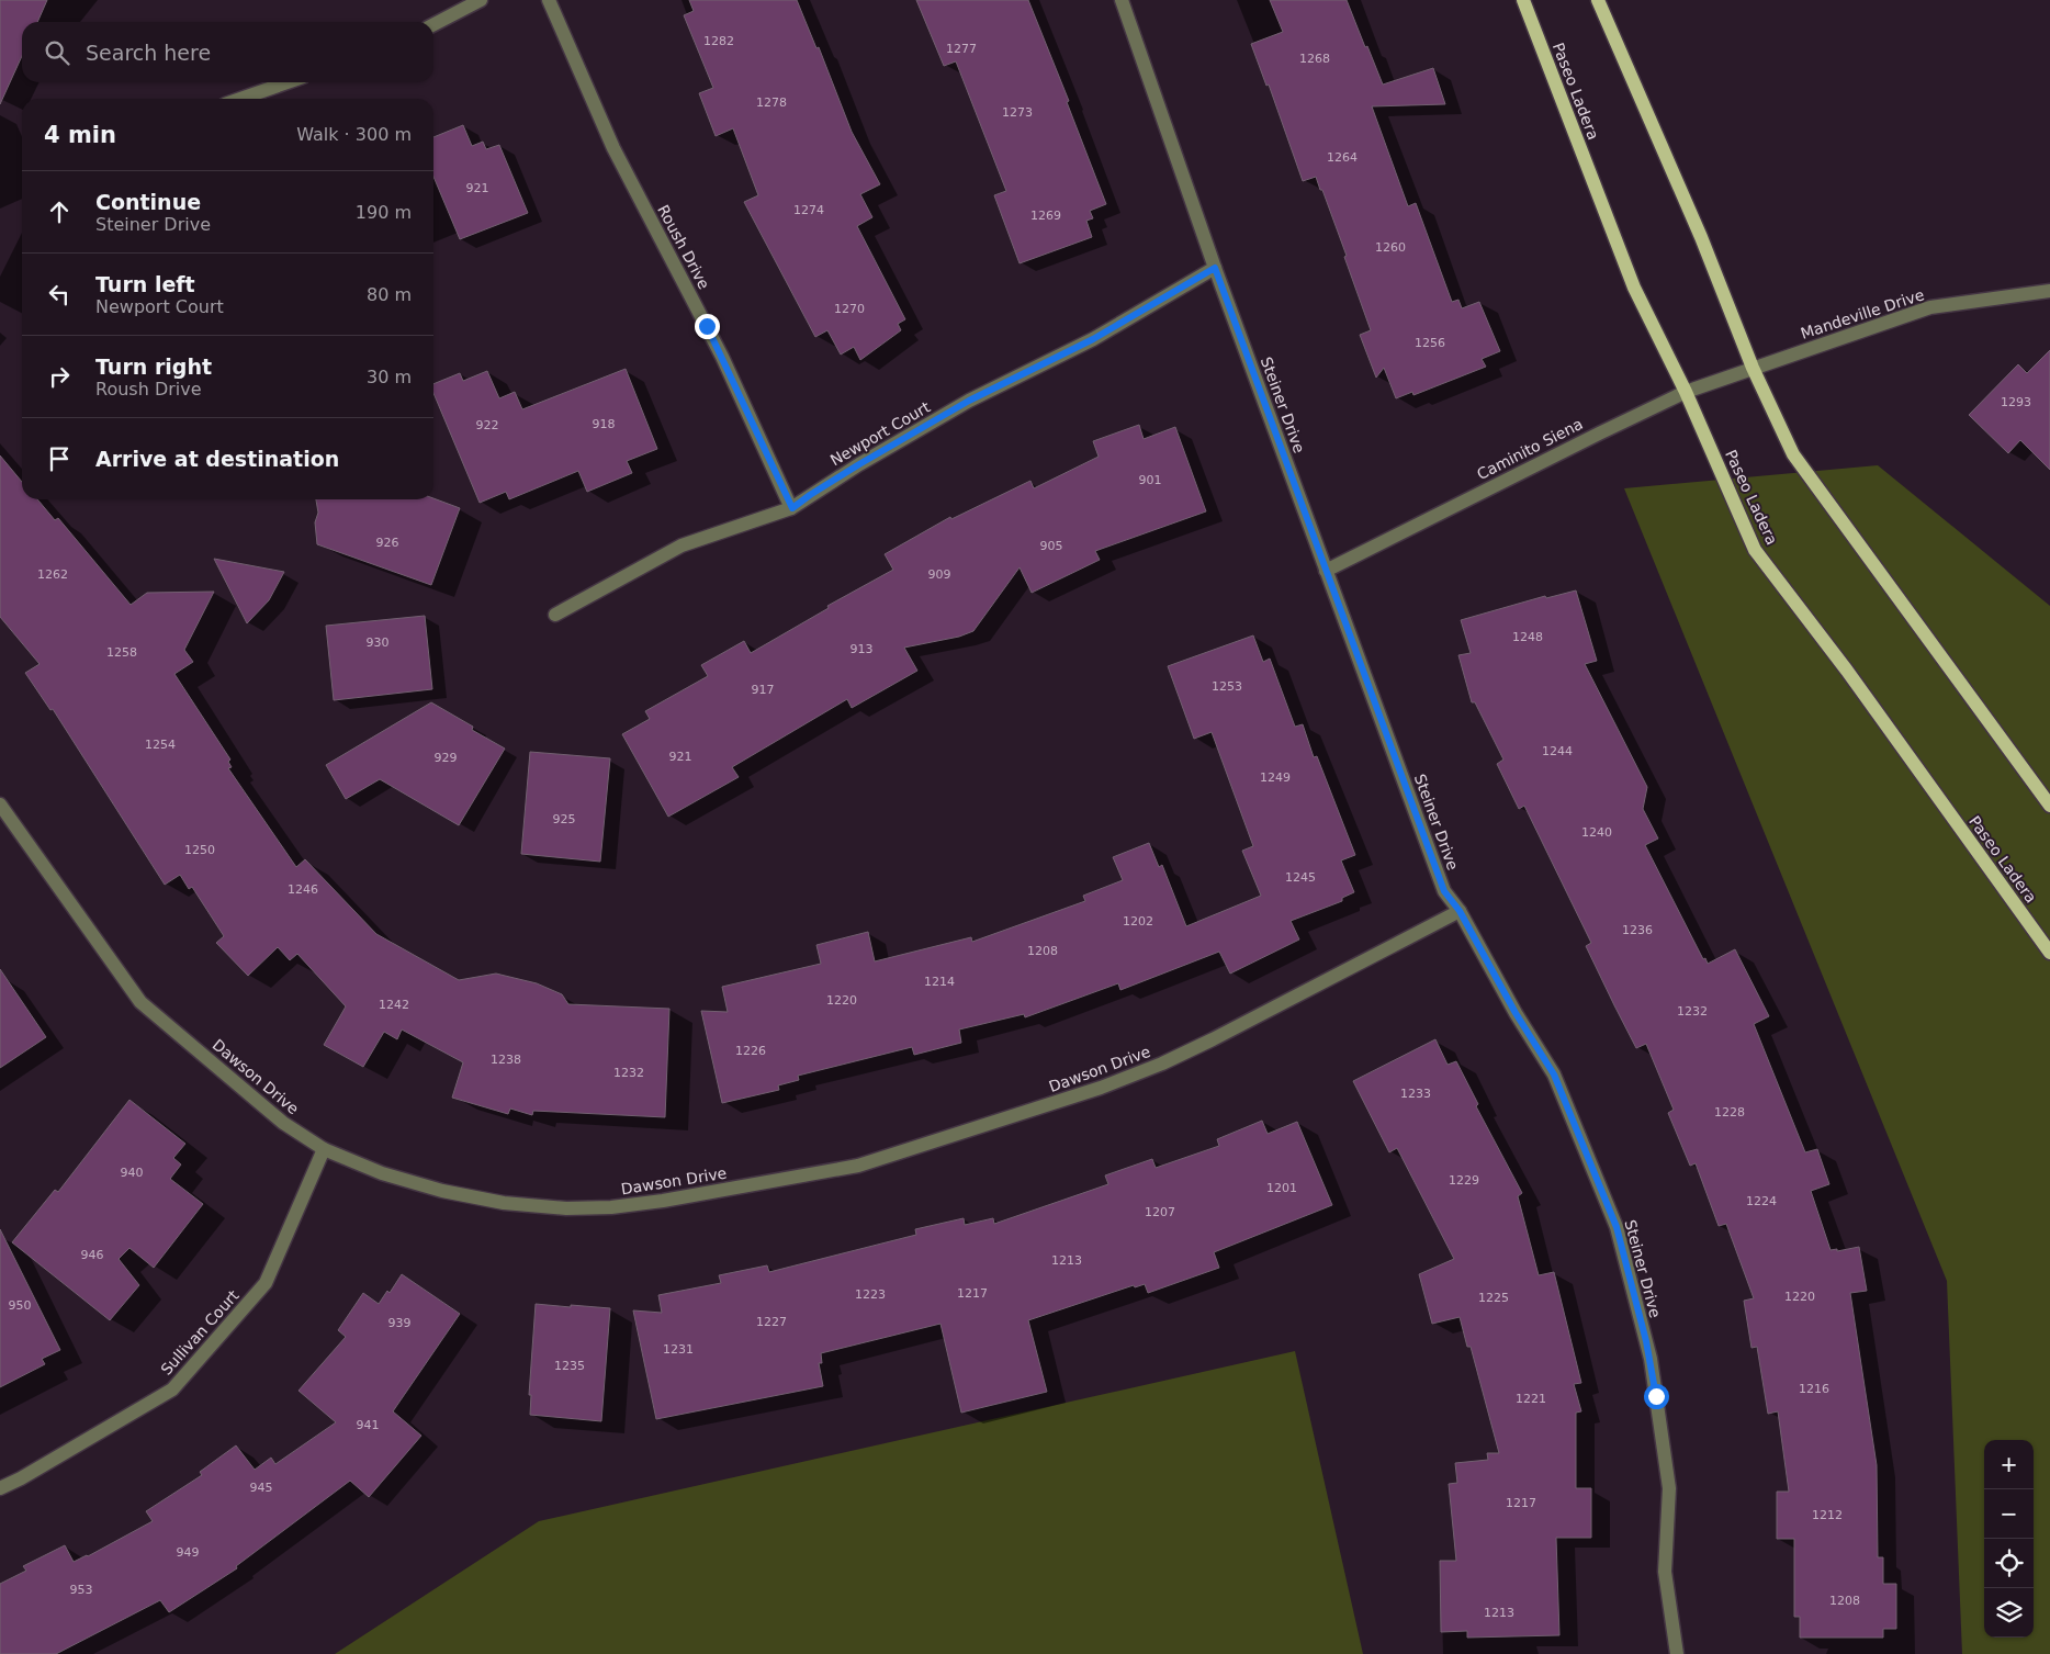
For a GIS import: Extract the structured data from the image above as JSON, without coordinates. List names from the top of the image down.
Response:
{
  "streets": {
    "main road": ["Paseo Ladera"],
    "street": [
      "Roush Drive",
      "Mandeville Drive",
      "Steiner Drive",
      "Newport Court",
      "Caminito Siena",
      "Dawson Drive",
      "Sullivan Court"
    ]
  },
  "crossings": [
    ["Paseo Ladera", "Caminito Siena"],
    ["Roush Drive", "Newport Court"],
    ["Mandeville Drive", "Caminito Siena"],
    ["Steiner Drive", "Newport Court"],
    ["Steiner Drive", "Caminito Siena"],
    ["Steiner Drive", "Dawson Drive"],
    ["Dawson Drive", "Sullivan Court"]
  ],
  "house_numbers": [
    "1282",
    "1277",
    "1268",
    "1278",
    "1273",
    "1264",
    "921",
    "1274",
    "1269",
    "1260",
    "1270",
    "1256",
    "1293",
    "918",
    "922",
    "901",
    "926",
    "905",
    "1262",
    "909",
    "1248",
    "930",
    "913",
    "1258",
    "1253",
    "917",
    "1254",
    "1244",
    "921",
    "929",
    "1249",
    "925",
    "1240",
    "1250",
    "1245",
    "1246",
    "1202",
    "1236",
    "1208",
    "1214",
    "1220",
    "1242",
    "1232",
    "1226",
    "1238",
    "1232",
    "1233",
    "1228",
    "940",
    "1229",
    "1201",
    "1224",
    "1207",
    "946",
    "1213",
    "1217",
    "1223",
    "1220",
    "1225",
    "950",
    "1227",
    "939",
    "1231",
    "1235",
    "1216",
    "1221",
    "941",
    "945",
    "1217",
    "1212",
    "949",
    "953",
    "1208",
    "1213"
  ],
  "page": {
    "search": "Search here",
    "heading": ["4 min", "Walk · 300 m"],
    "list": [
      ["Continue", "Steiner Drive", "190 m"],
      ["Turn left", "Newport Court", "80 m"],
      ["Turn right", "Roush Drive", "30 m"],
      "Arrive at destination"
    ],
    "map_buttons": ["+", "−"]
  }
}
